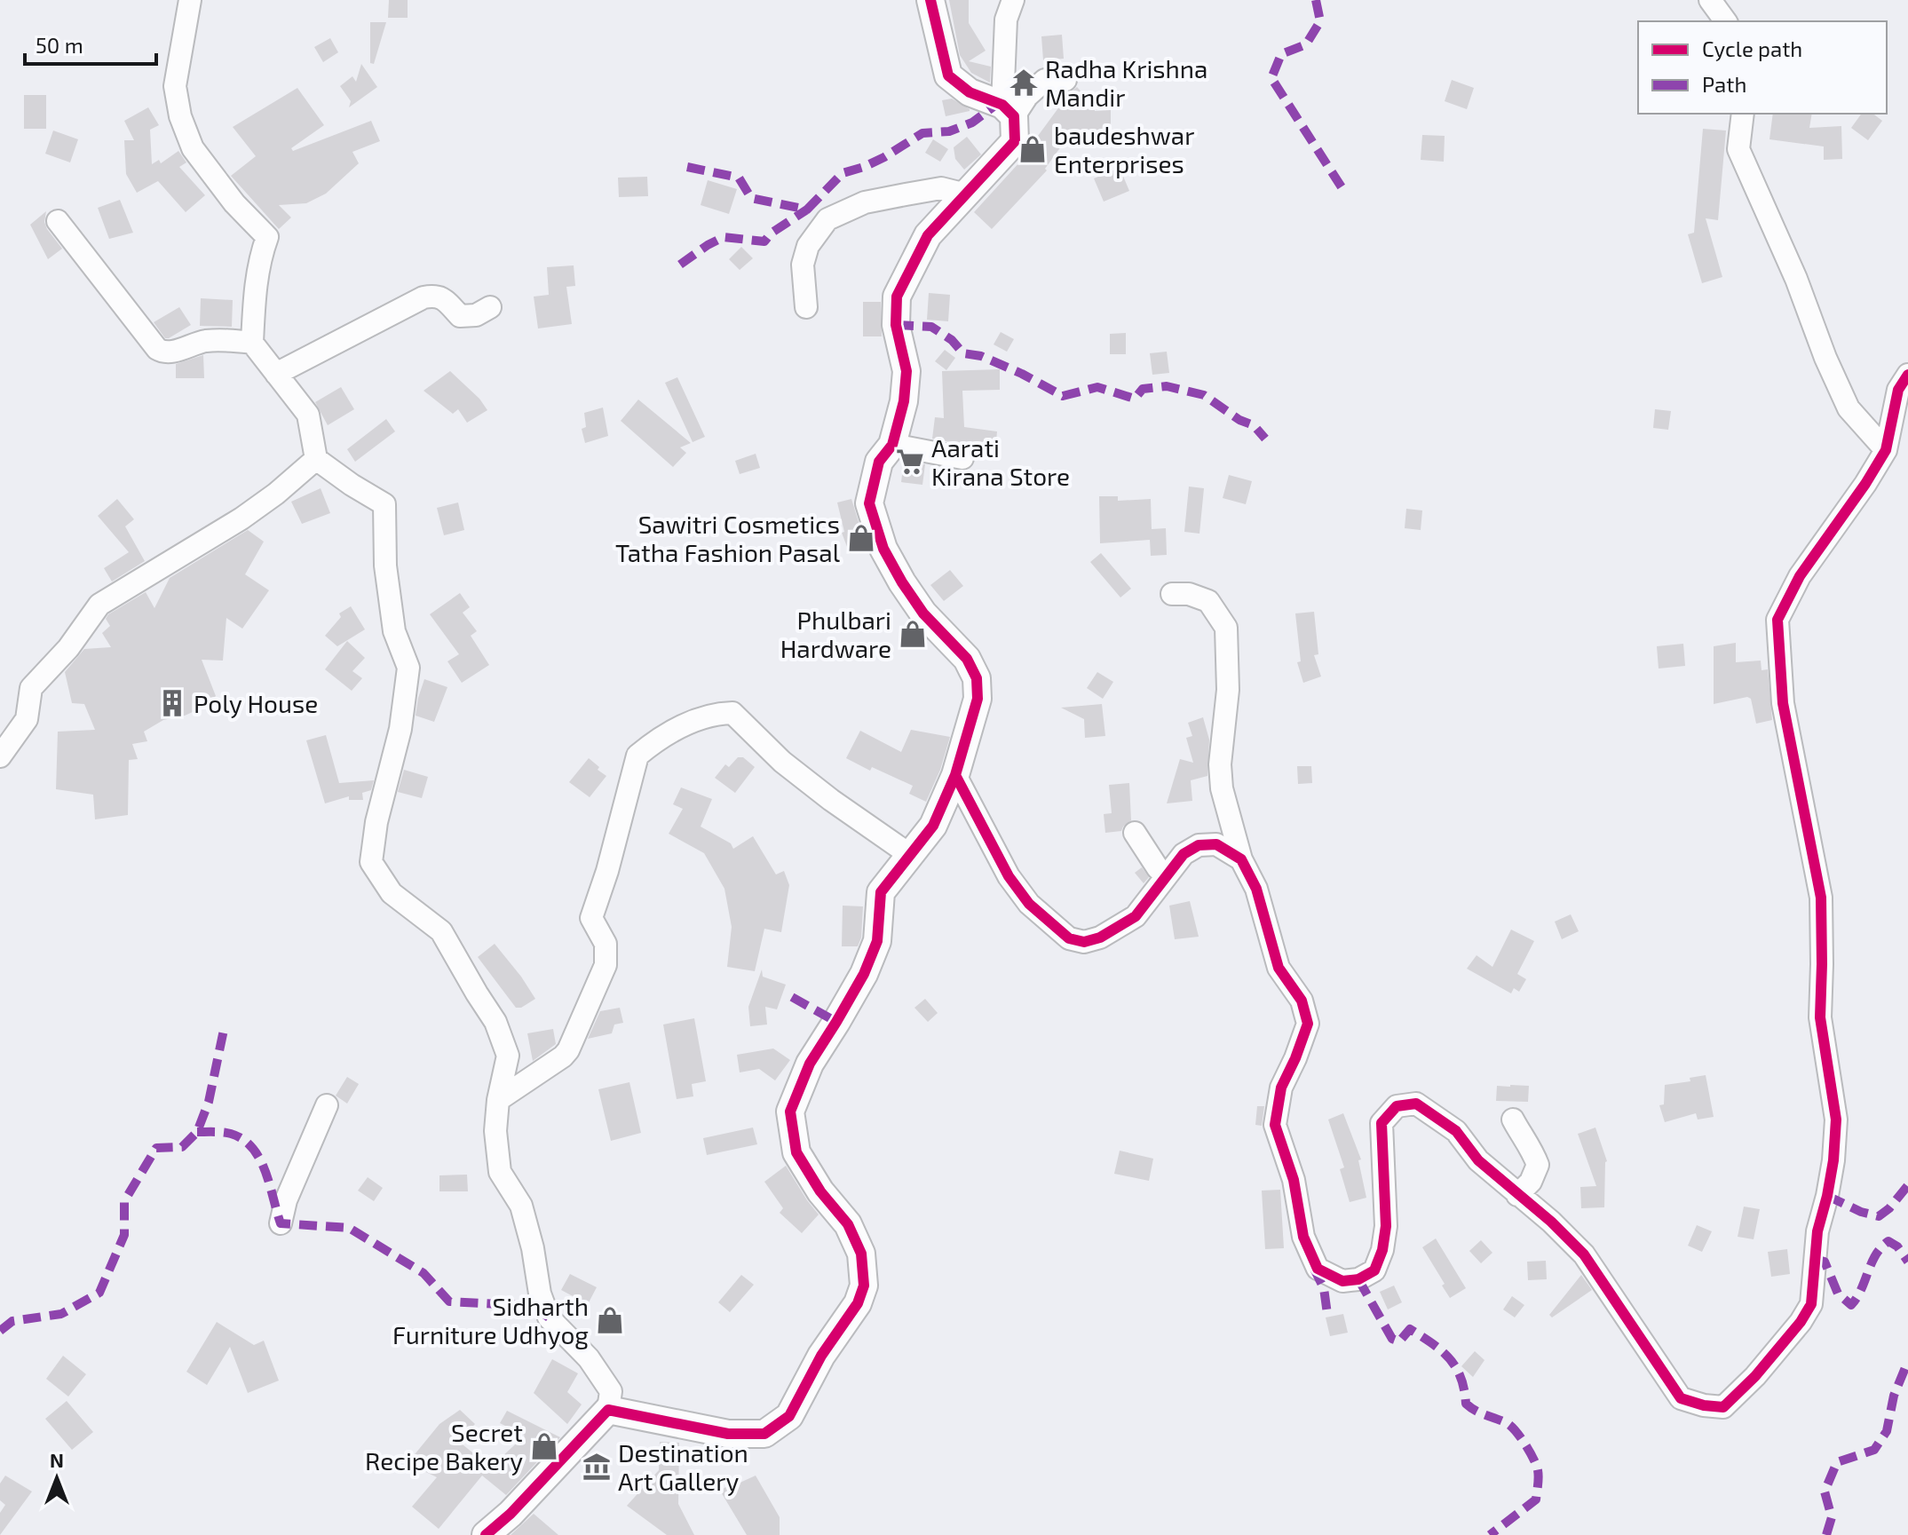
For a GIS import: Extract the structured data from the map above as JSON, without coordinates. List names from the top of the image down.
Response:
{
  "places": {
    "temple": ["Radha Krishna Mandir"],
    "shop": [
      "baudeshwar Enterprises",
      "Sawitri Cosmetics Tatha Fashion Pasal",
      "Phulbari Hardware",
      "Sidharth Furniture Udhyog",
      "Secret Recipe Bakery"
    ],
    "supermarket": ["Aarati Kirana Store"],
    "building": ["Poly House"],
    "museum": ["Destination Art Gallery"]
  },
  "legend": ["Cycle path", "Path"],
  "scale_bar": "50 m",
  "north": "top"
}
